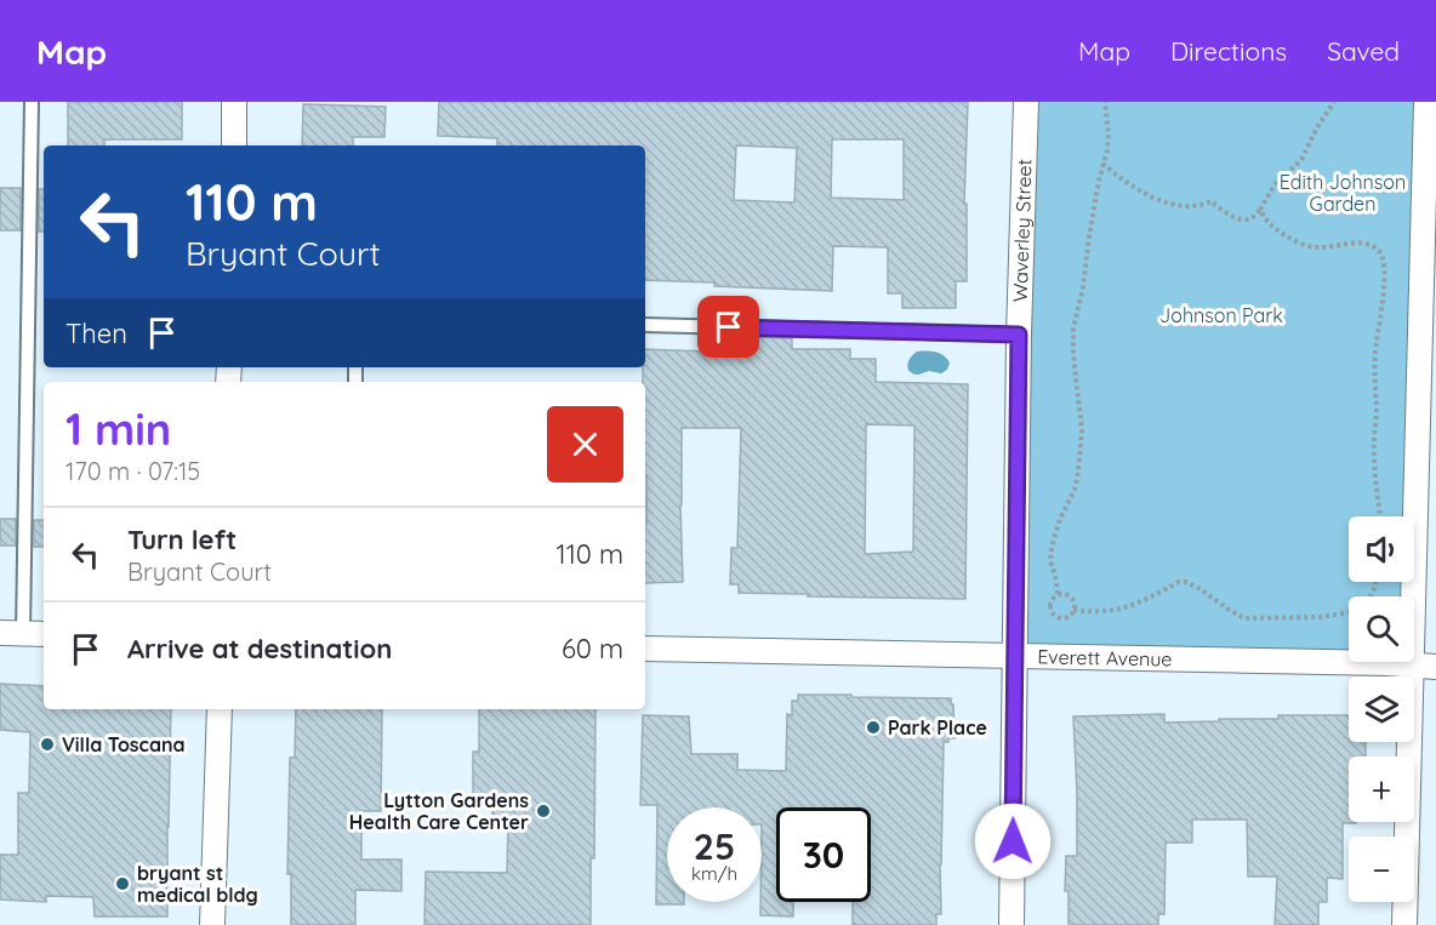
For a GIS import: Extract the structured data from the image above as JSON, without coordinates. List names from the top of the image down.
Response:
{
  "streets": {
    "street": ["Waverley Street", "Everett Avenue"]
  },
  "crossings": [
    ["Waverley Street", "Everett Avenue"]
  ],
  "parks": ["Edith Johnson Garden", "Johnson Park"],
  "places": [
    "Park Place",
    "Villa Toscana",
    "Lytton Gardens Health Care Center",
    "bryant st medical bldg"
  ],
  "page": {
    "header": "Map",
    "nav": ["Map", "Directions", "Saved"],
    "turn": ["110 m", "Bryant Court"],
    "then": "Then",
    "heading": ["1 min", "170 m · 07:15"],
    "list": [
      {
        "name": "Turn left",
        "note": "Bryant Court",
        "value": "110 m"
      },
      {
        "name": "Arrive at destination",
        "value": "60 m"
      }
    ],
    "map_buttons": ["+", "−"],
    "speed": "25 km/h",
    "limit": "30"
  }
}
